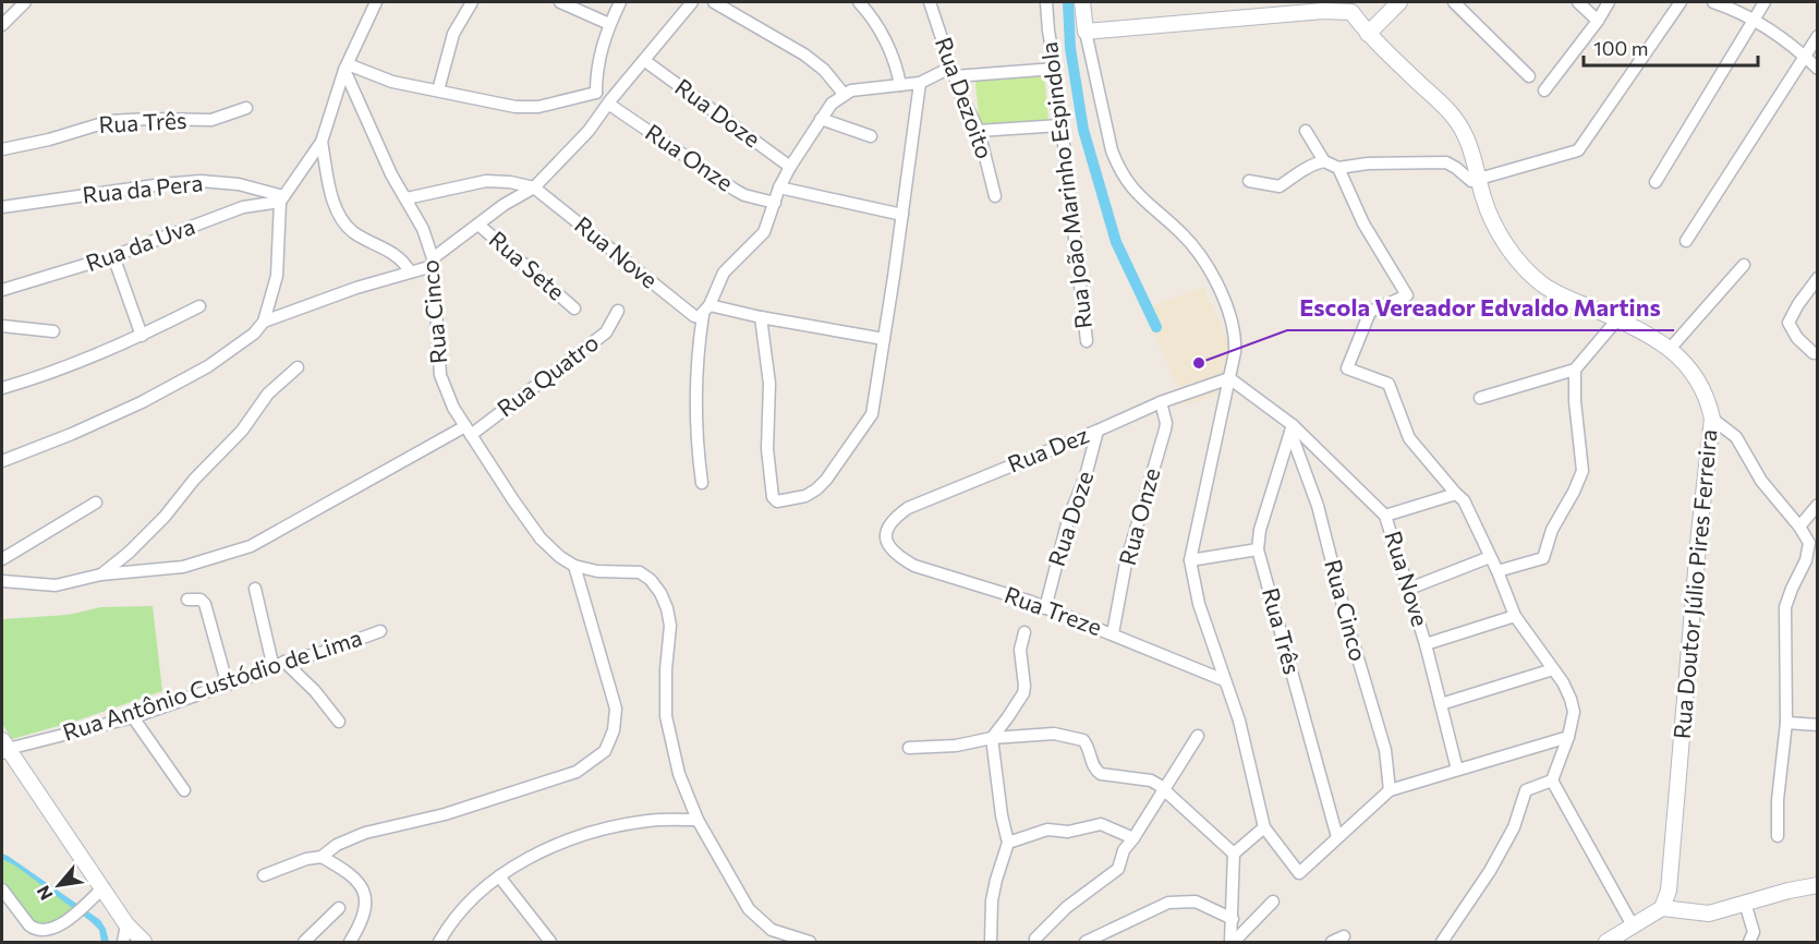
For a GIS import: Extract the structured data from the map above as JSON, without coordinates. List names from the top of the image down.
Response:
{
  "streets": {
    "street": [
      "Rua Dezoito",
      "Rua Doze",
      "Rua Três",
      "Rua Onze",
      "Rua João Marinho Espindola",
      "Rua da Pera",
      "Rua da Uva",
      "Rua Nove",
      "Rua Sete",
      "Rua Cinco",
      "Rua Quatro",
      "Rua Dez",
      "Rua Doutor Júlio Pires Ferreira",
      "Rua Treze",
      "Rua Antônio Custódio de Lima"
    ]
  },
  "crossings": [
    ["Rua Doze", "Rua Dez"],
    ["Rua Doze", "Rua Treze"],
    ["Rua Três", "Rua Nove"],
    ["Rua Três", "Rua Cinco"],
    ["Rua Onze", "Rua Dez"],
    ["Rua Onze", "Rua Treze"],
    ["Rua da Pera", "Rua da Uva"],
    ["Rua Nove", "Rua Cinco"],
    ["Rua Nove", "Rua Dez"],
    ["Rua Cinco", "Rua Quatro"],
    ["Rua Dez", "Rua Treze"]
  ],
  "places": ["Escola Vereador Edvaldo Martins"],
  "scale_bar": "100 m",
  "north": "bottom left"
}
